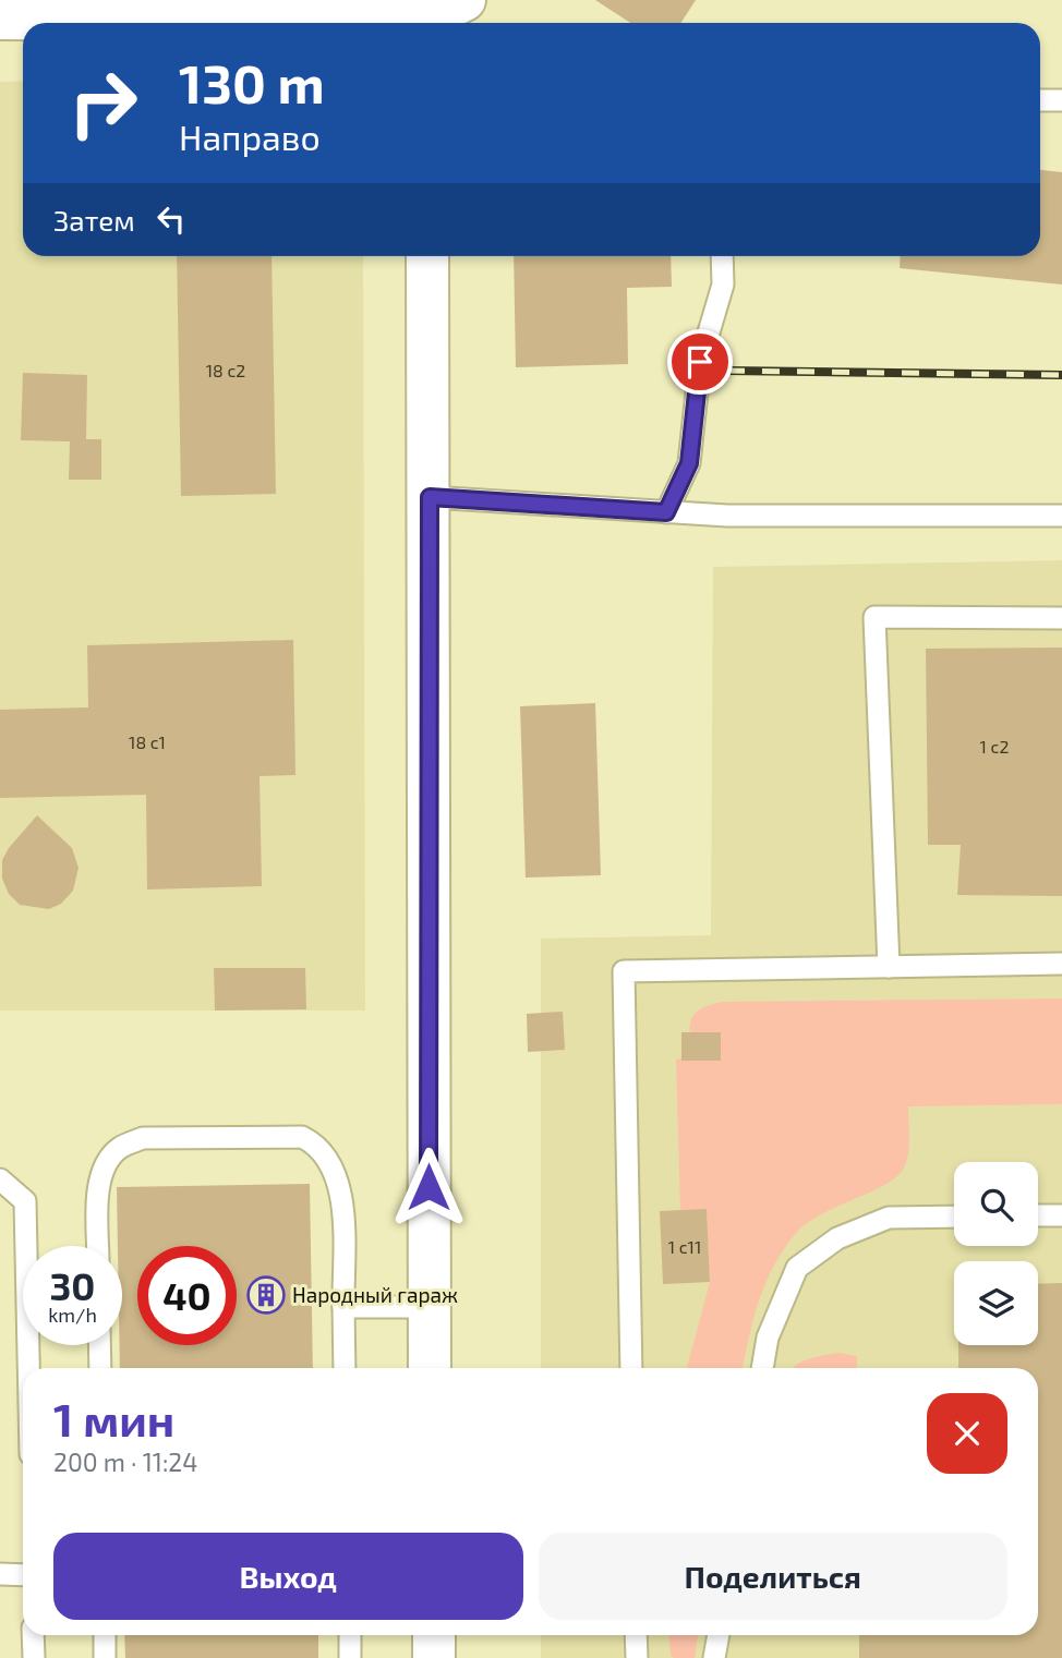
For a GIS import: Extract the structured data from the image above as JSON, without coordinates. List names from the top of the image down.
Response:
{
  "places": {
    "building": ["Народный гараж"]
  },
  "house_numbers": [
    "18 с2",
    "18 с1",
    "1 с2",
    "1 с11"
  ],
  "page": {
    "turn": ["130 m", "Направо"],
    "then": "Затем",
    "speed": "30 km/h",
    "limit": "40",
    "heading": ["1 мин", "200 m · 11:24"],
    "buttons": ["Выход", "Поделиться"]
  }
}
